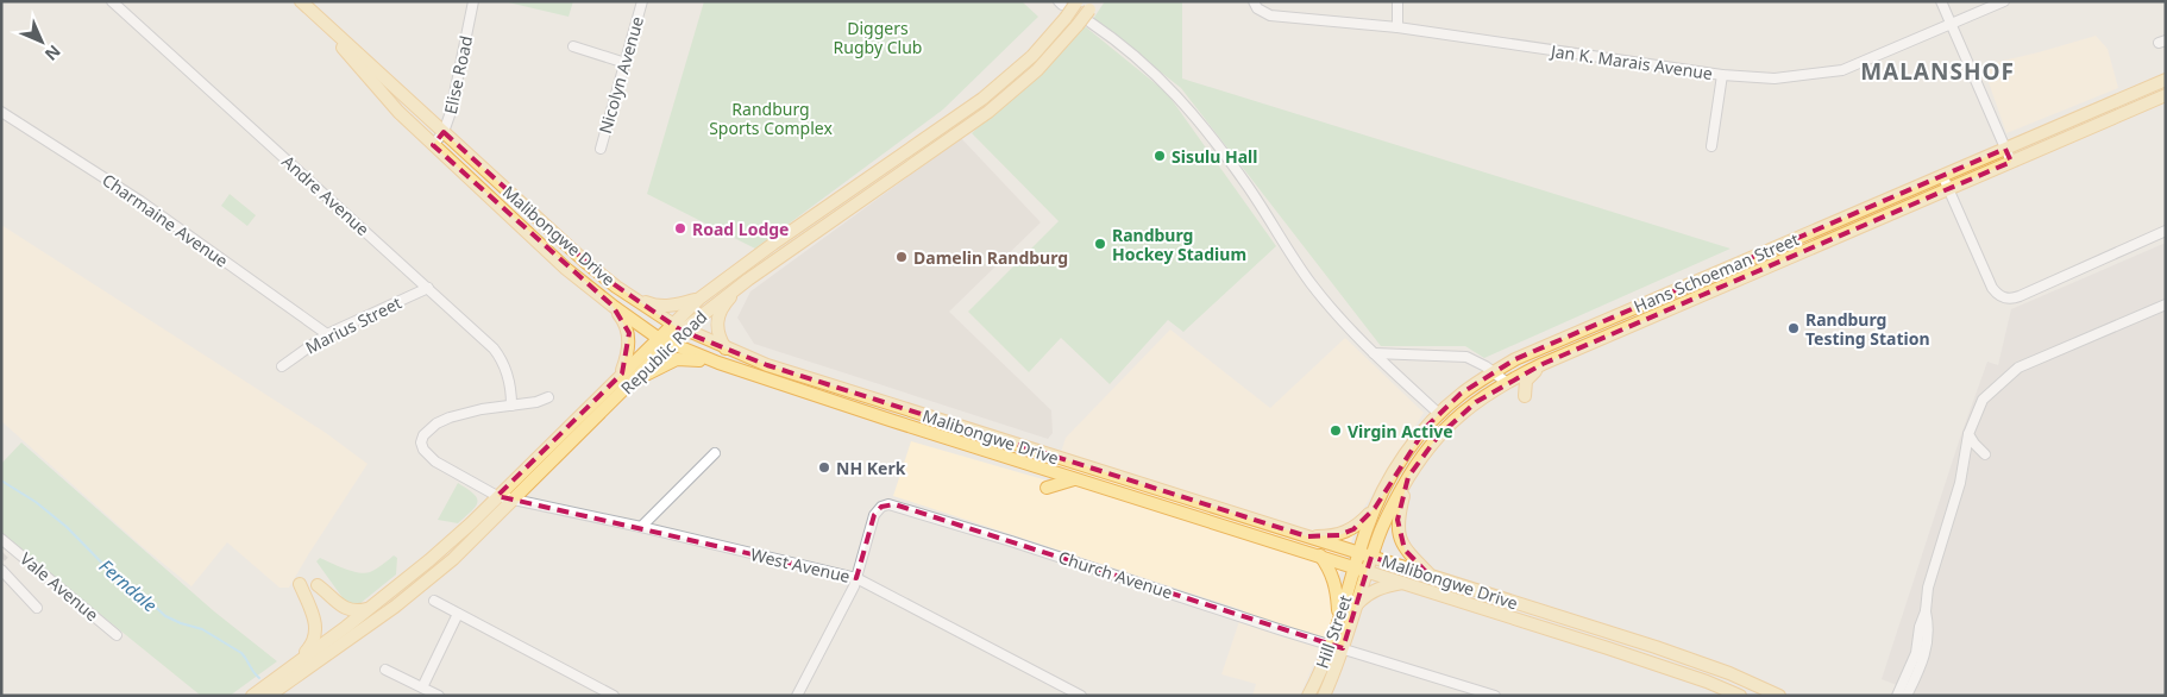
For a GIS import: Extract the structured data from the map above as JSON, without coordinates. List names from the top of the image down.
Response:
{
  "streets": {
    "main road": [
      "Malibongwe Drive",
      "Hans Schoeman Street",
      "Republic Road",
      "Hill Street"
    ],
    "street": [
      "Jan K. Marais Avenue",
      "Elise Road",
      "Nicolyn Avenue",
      "Andre Avenue",
      "Charmaine Avenue",
      "Marius Street",
      "West Avenue",
      "Church Avenue",
      "Vale Avenue"
    ]
  },
  "crossings": [
    ["Elise Road", "Malibongwe Drive"],
    ["Andre Avenue", "Marius Street"],
    ["Charmaine Avenue", "Marius Street"],
    ["Malibongwe Drive", "Hans Schoeman Street"],
    ["Malibongwe Drive", "Republic Road"],
    ["Malibongwe Drive", "Hill Street"],
    ["Hans Schoeman Street", "Hill Street"],
    ["Republic Road", "West Avenue"],
    ["West Avenue", "Church Avenue"],
    ["Church Avenue", "Hill Street"]
  ],
  "districts": ["MALANSHOF"],
  "water": ["Ferndale"],
  "parks": ["Diggers Rugby Club", "Randburg Sports Complex"],
  "places": [
    "Sisulu Hall",
    "Road Lodge",
    "Randburg Hockey Stadium",
    "Damelin Randburg",
    "Randburg Testing Station",
    "Virgin Active",
    "NH Kerk"
  ],
  "north": "bottom right"
}
